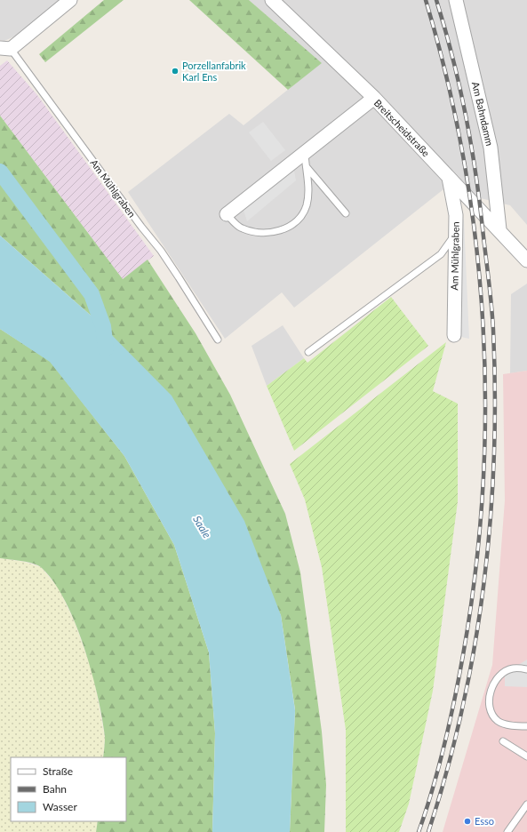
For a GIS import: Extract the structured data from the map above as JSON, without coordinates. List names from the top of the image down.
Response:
{
  "streets": {
    "street": ["Am Bahndamm", "Breitscheidstraße", "Am Mühlgraben"]
  },
  "crossings": [
    ["Am Bahndamm", "Breitscheidstraße"],
    ["Breitscheidstraße", "Am Mühlgraben"]
  ],
  "water": ["Saale"],
  "places": ["Porzellanfabrik Karl Ens", "Esso"],
  "legend": ["Straße", "Bahn", "Wasser"]
}
